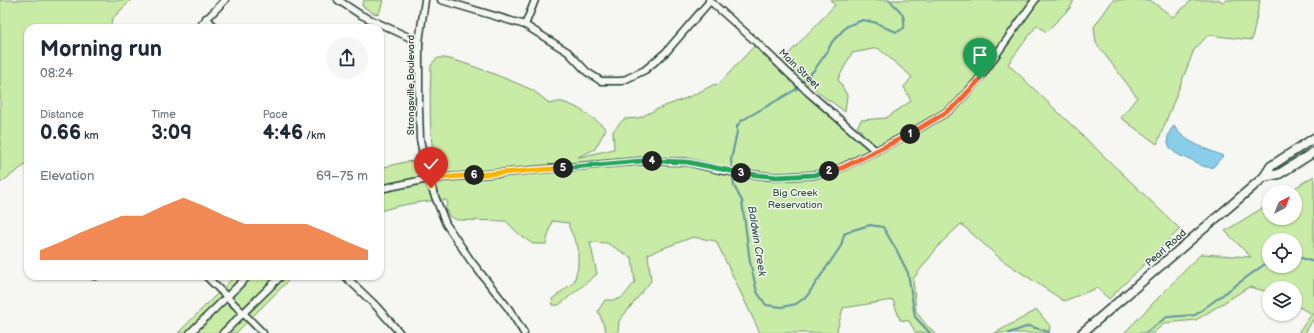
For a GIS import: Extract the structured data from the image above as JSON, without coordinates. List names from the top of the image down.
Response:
{
  "streets": {
    "main road": ["Pearl Road"],
    "street": ["Main Street", "Strongsville Boulevard"]
  },
  "water": ["Baldwin Creek"],
  "parks": ["Big Creek Reservation"],
  "north": "top right",
  "page": {
    "heading": ["Morning run", "08:24"],
    "stats": [
      ["Distance", "0.66 km"],
      ["Time", "3:09"],
      ["Pace", "4:46 /km"]
    ],
    "pins": [
      "1",
      "4",
      "5",
      "2",
      "3",
      "6"
    ],
    "chart": ["Elevation", "69–75 m"]
  }
}
